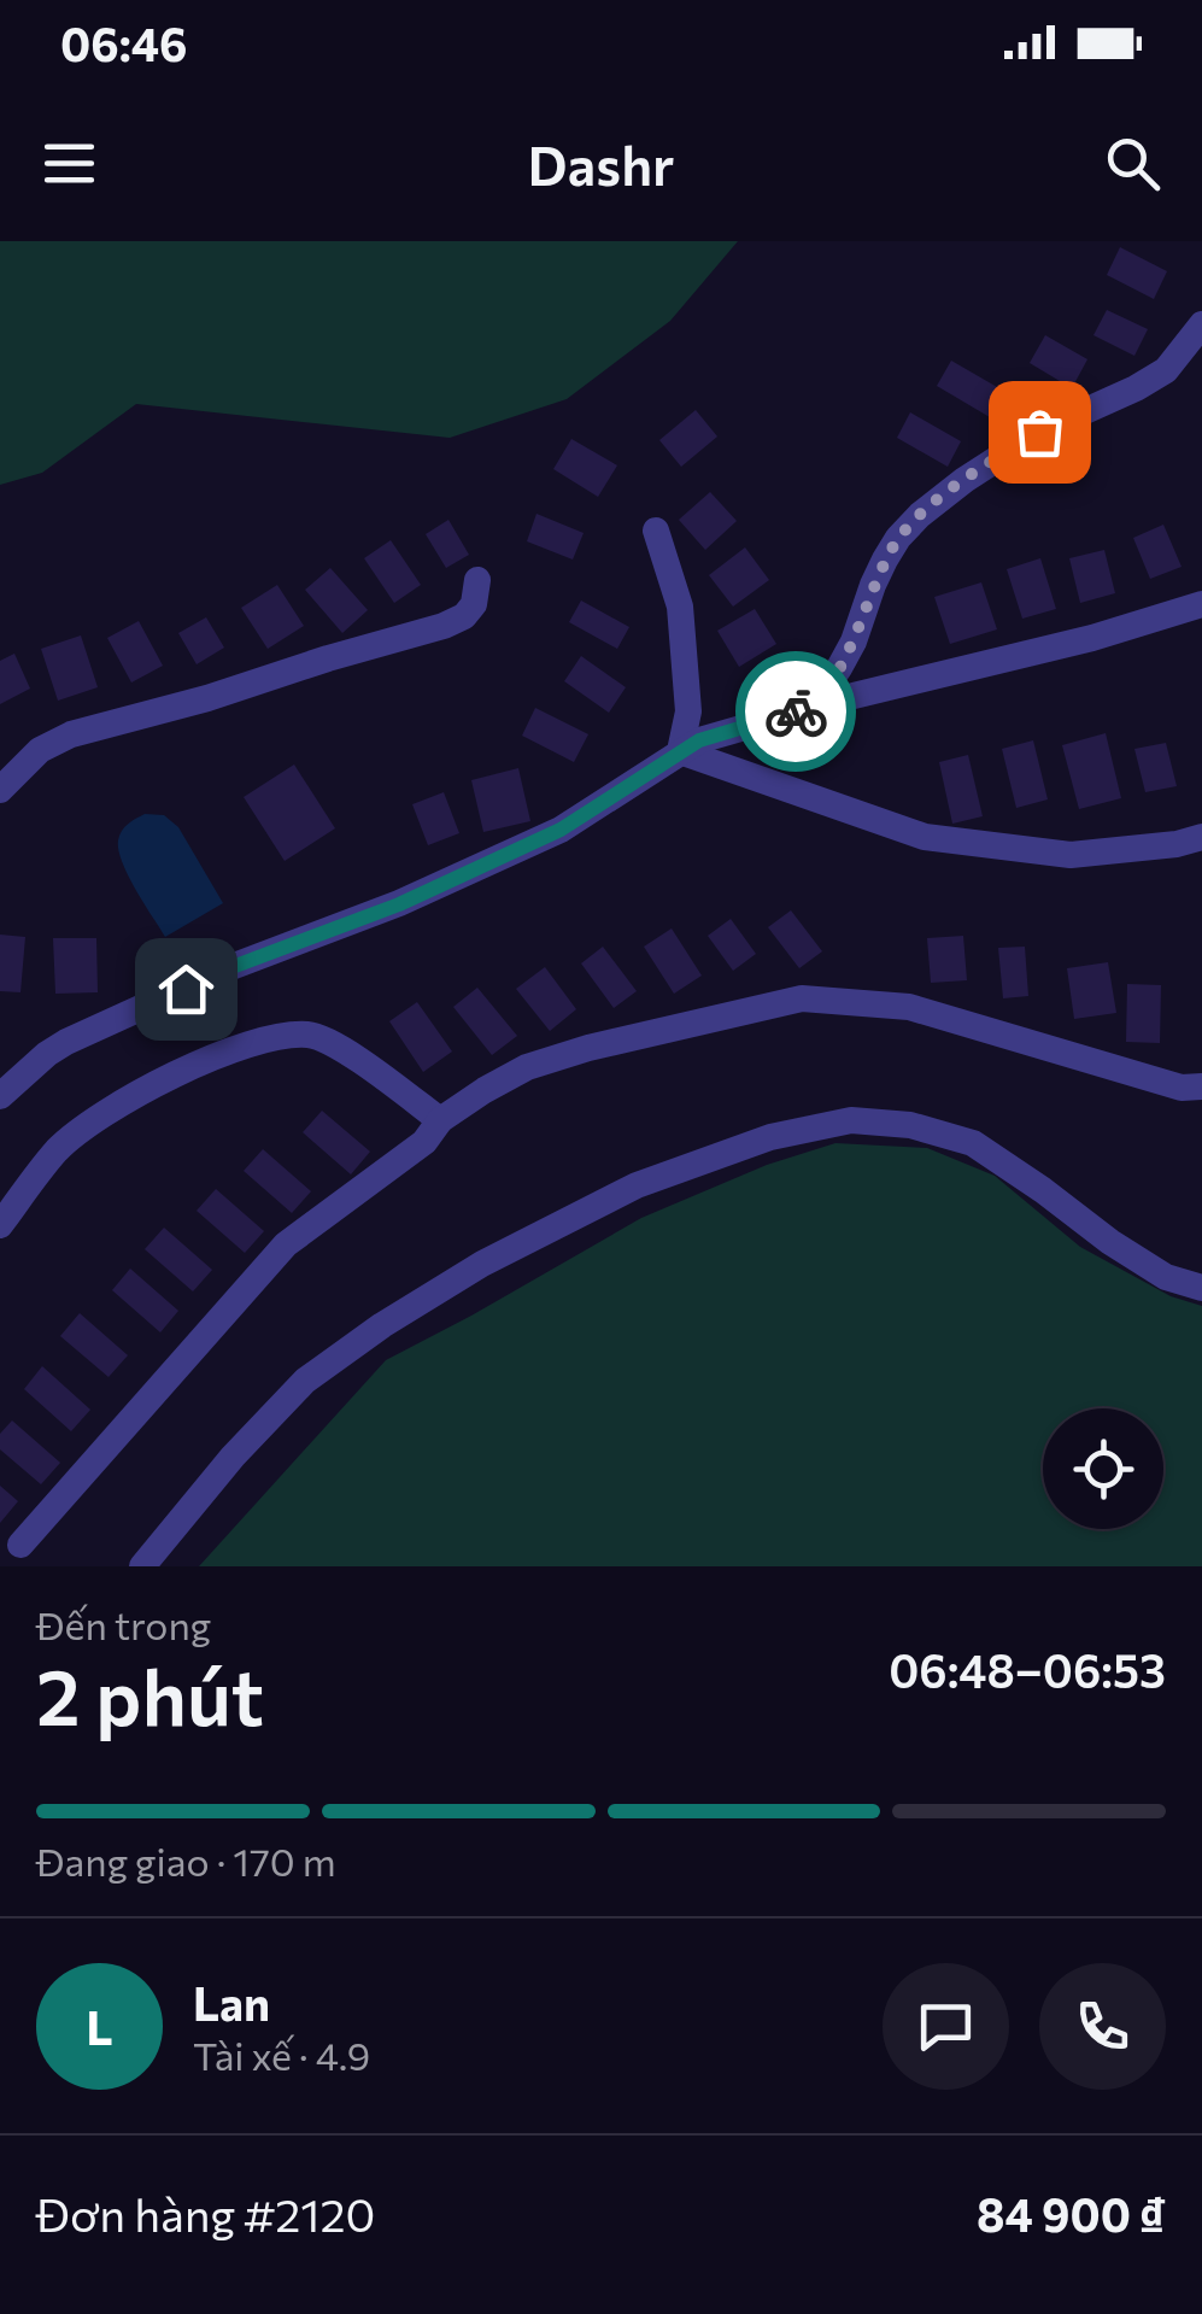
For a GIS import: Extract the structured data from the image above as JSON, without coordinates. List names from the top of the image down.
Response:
{
  "page": {
    "status": "06:46",
    "header": "Dashr",
    "heading": ["2 phút", "Đến trong", "06:48–06:53"],
    "panel": [
      "Lan",
      "Tài xế · 4.9",
      "Đơn hàng #2120",
      "84 900 ₫"
    ],
    "bar": "Đang giao · 170 m",
    "round": "L"
  }
}
